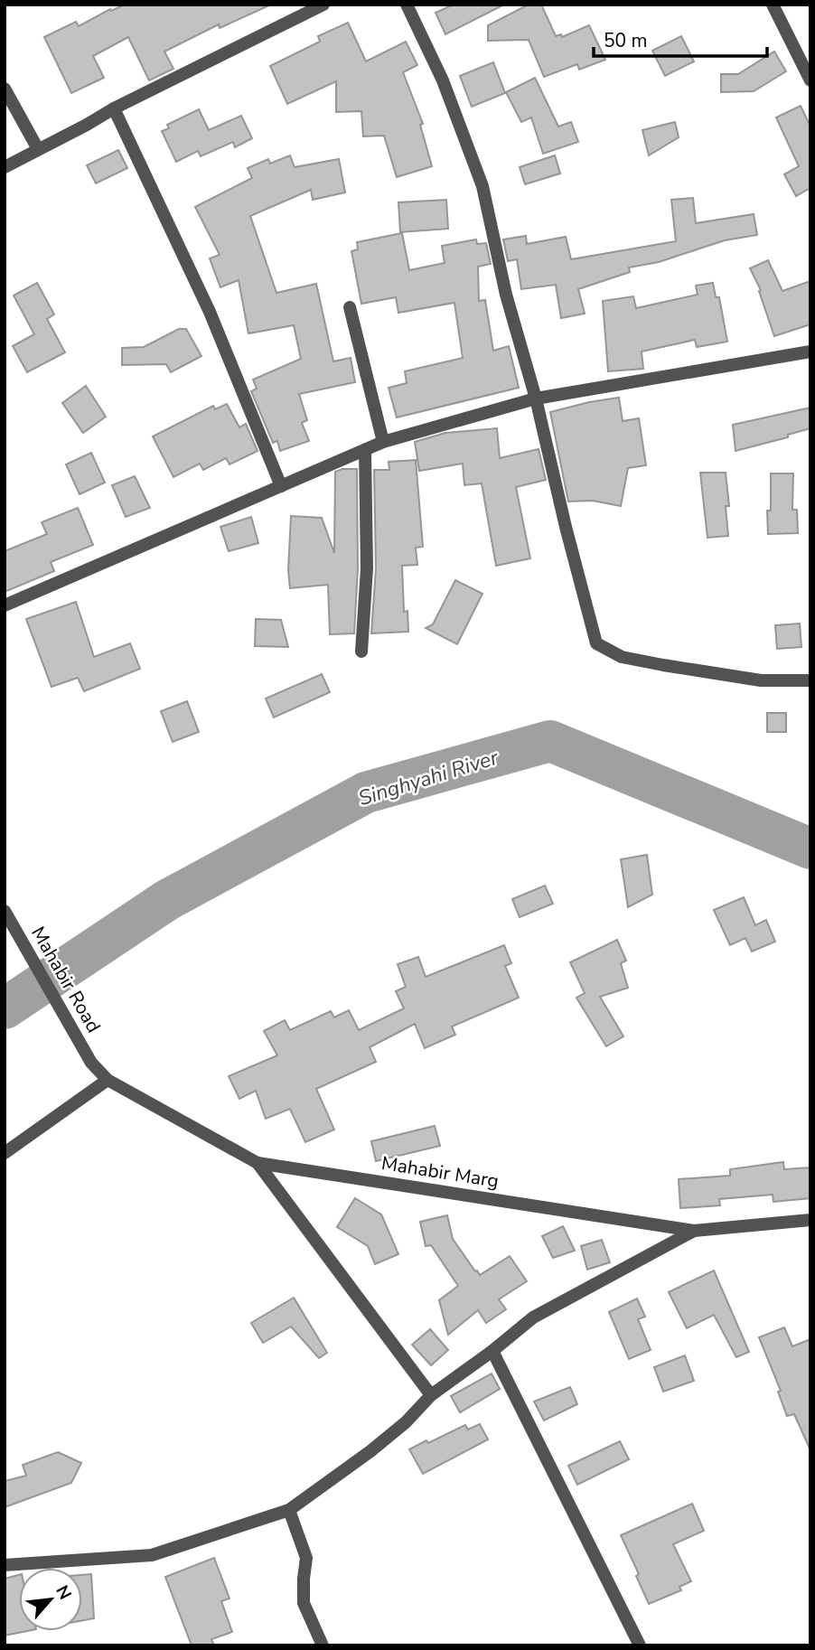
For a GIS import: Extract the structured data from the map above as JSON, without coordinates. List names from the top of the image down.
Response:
{
  "streets": {
    "street": ["Mahabir Road", "Mahabir Marg"]
  },
  "crossings": [
    ["Mahabir Road", "Mahabir Marg"]
  ],
  "water": ["Singhyahi River"],
  "scale_bar": "50 m",
  "north": "top right"
}
